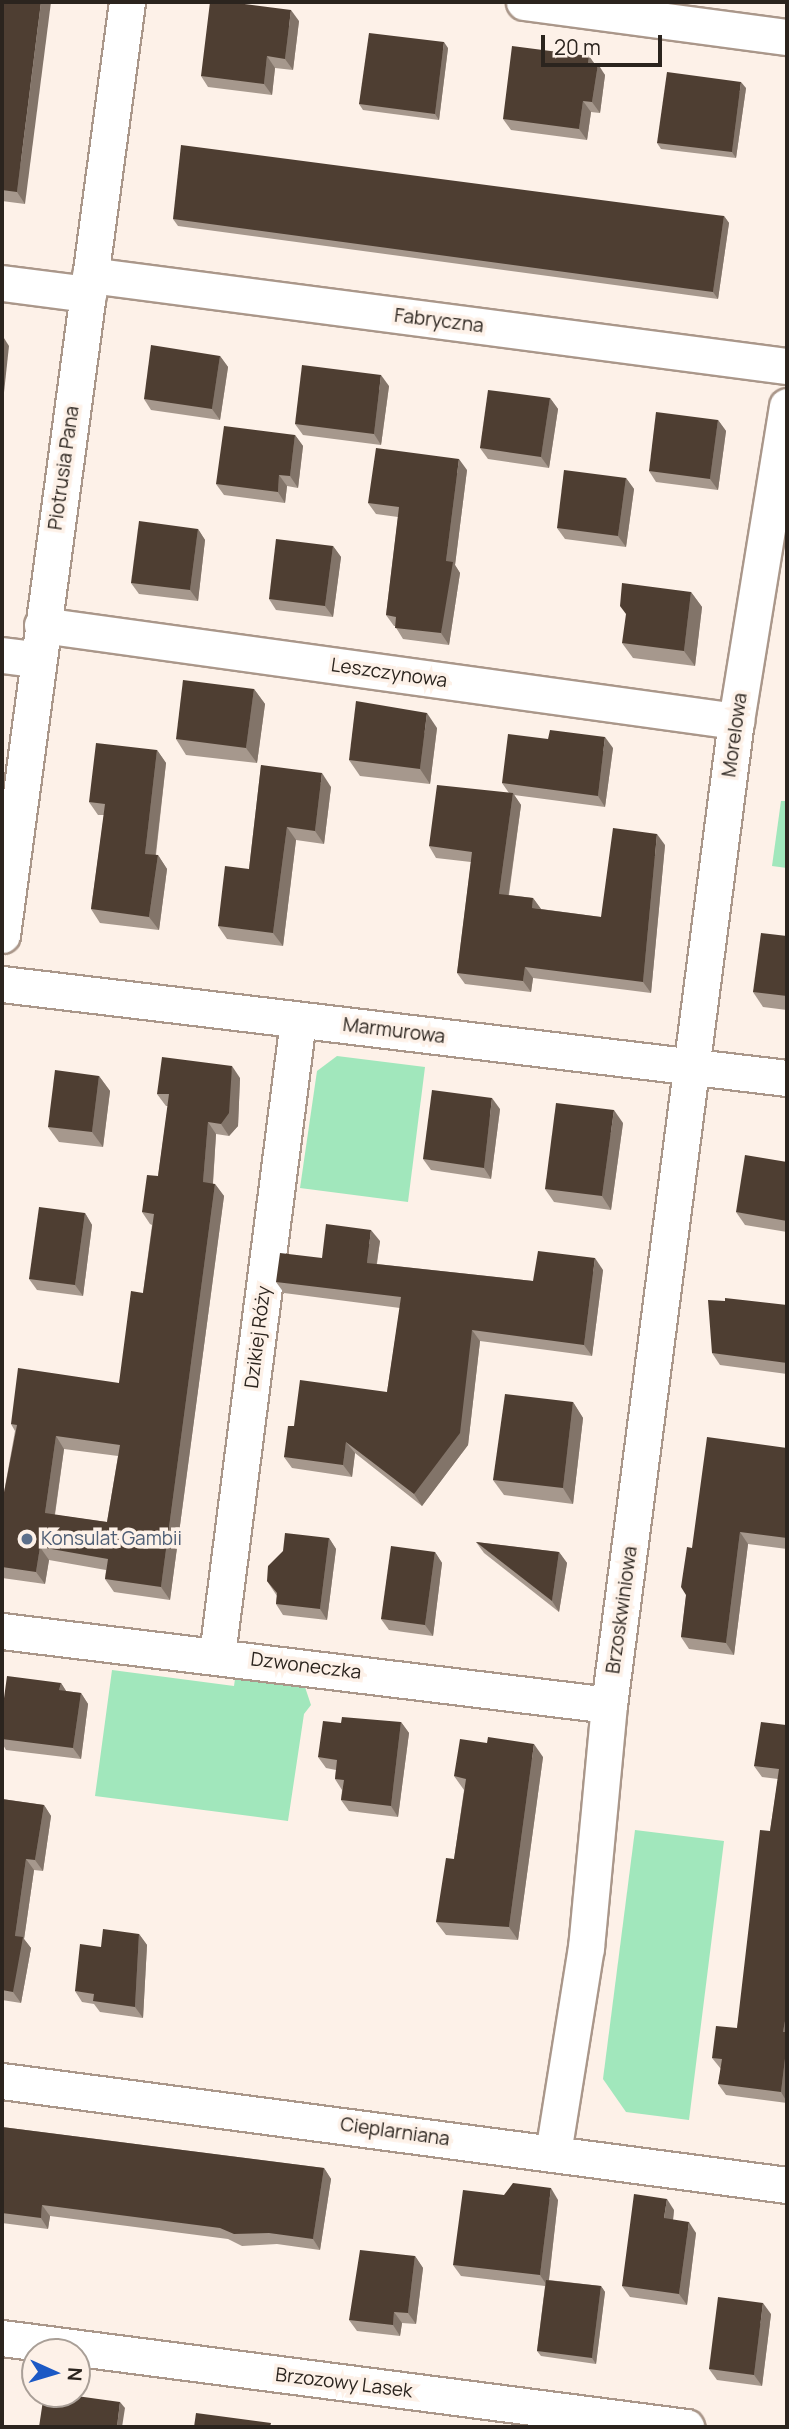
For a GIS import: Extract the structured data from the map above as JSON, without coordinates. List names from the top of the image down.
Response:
{
  "streets": {
    "street": [
      "Fabryczna",
      "Piotrusia Pana",
      "Leszczynowa",
      "Morelowa",
      "Marmurowa",
      "Dzikiej Róży",
      "Brzoskwiniowa",
      "Dzwoneczka",
      "Cieplarniana",
      "Brzozowy Lasek"
    ]
  },
  "crossings": [
    ["Fabryczna", "Piotrusia Pana"],
    ["Piotrusia Pana", "Leszczynowa"],
    ["Leszczynowa", "Morelowa"],
    ["Morelowa", "Marmurowa"],
    ["Morelowa", "Brzoskwiniowa"],
    ["Marmurowa", "Dzikiej Róży"],
    ["Marmurowa", "Brzoskwiniowa"],
    ["Dzikiej Róży", "Dzwoneczka"],
    ["Brzoskwiniowa", "Dzwoneczka"],
    ["Brzoskwiniowa", "Cieplarniana"]
  ],
  "places": ["Konsulat Gambii"],
  "scale_bar": "20 m",
  "north": "right"
}
